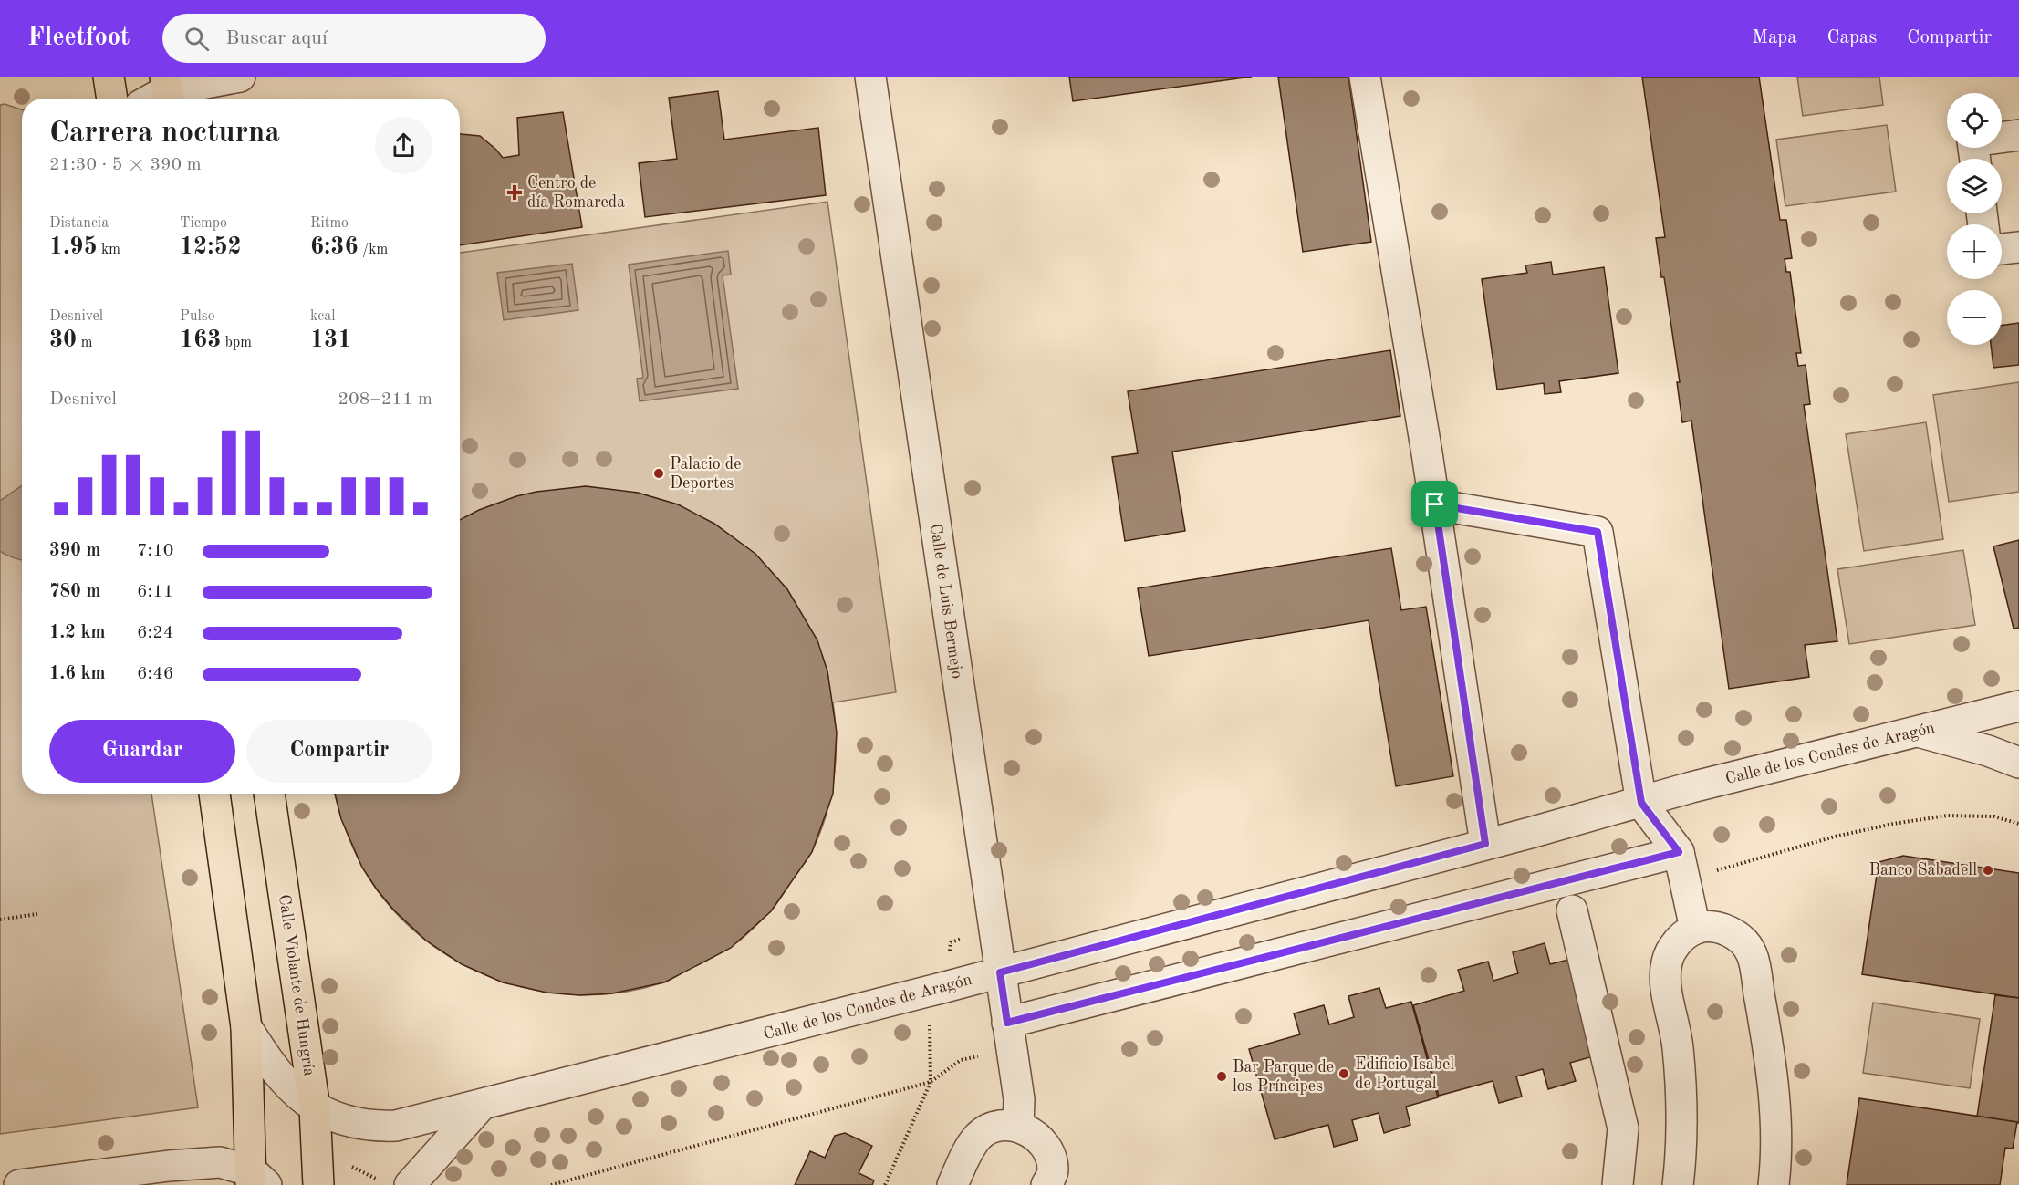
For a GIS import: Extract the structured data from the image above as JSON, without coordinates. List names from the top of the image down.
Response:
{
  "streets": {
    "main road": ["Calle Violante de Hungría"],
    "street": ["Calle de Luis Bermejo", "Calle de los Condes de Aragón"]
  },
  "crossings": [
    ["Calle de Luis Bermejo", "Calle de los Condes de Aragón"],
    ["Calle de los Condes de Aragón", "Calle Violante de Hungría"]
  ],
  "places": {
    "health": ["Centro de día Romareda"],
    "other": [
      "Palacio de Deportes",
      "Banco Sabadell",
      "Edificio Isabel de Portugal",
      "Bar Parque de los Príncipes"
    ]
  },
  "page": {
    "header": "Fleetfoot",
    "search": "Buscar aquí",
    "nav": ["Mapa", "Capas", "Compartir"],
    "map_buttons": ["+", "−"],
    "heading": ["Carrera nocturna", "21:30 · 5 × 390 m"],
    "stats": [
      ["Distancia", "1.95 km"],
      ["Tiempo", "12:52"],
      ["Ritmo", "6:36 /km"],
      ["Desnivel", "30 m"],
      ["Pulso", "163 bpm"],
      ["kcal", "131"]
    ],
    "chart": ["Desnivel", "208–211 m"],
    "list": [
      {
        "name": "390 m",
        "note": "7:10"
      },
      {
        "name": "780 m",
        "note": "6:11"
      },
      {
        "name": "1.2 km",
        "note": "6:24"
      },
      {
        "name": "1.6 km",
        "note": "6:46"
      }
    ],
    "buttons": ["Guardar", "Compartir"]
  }
}
